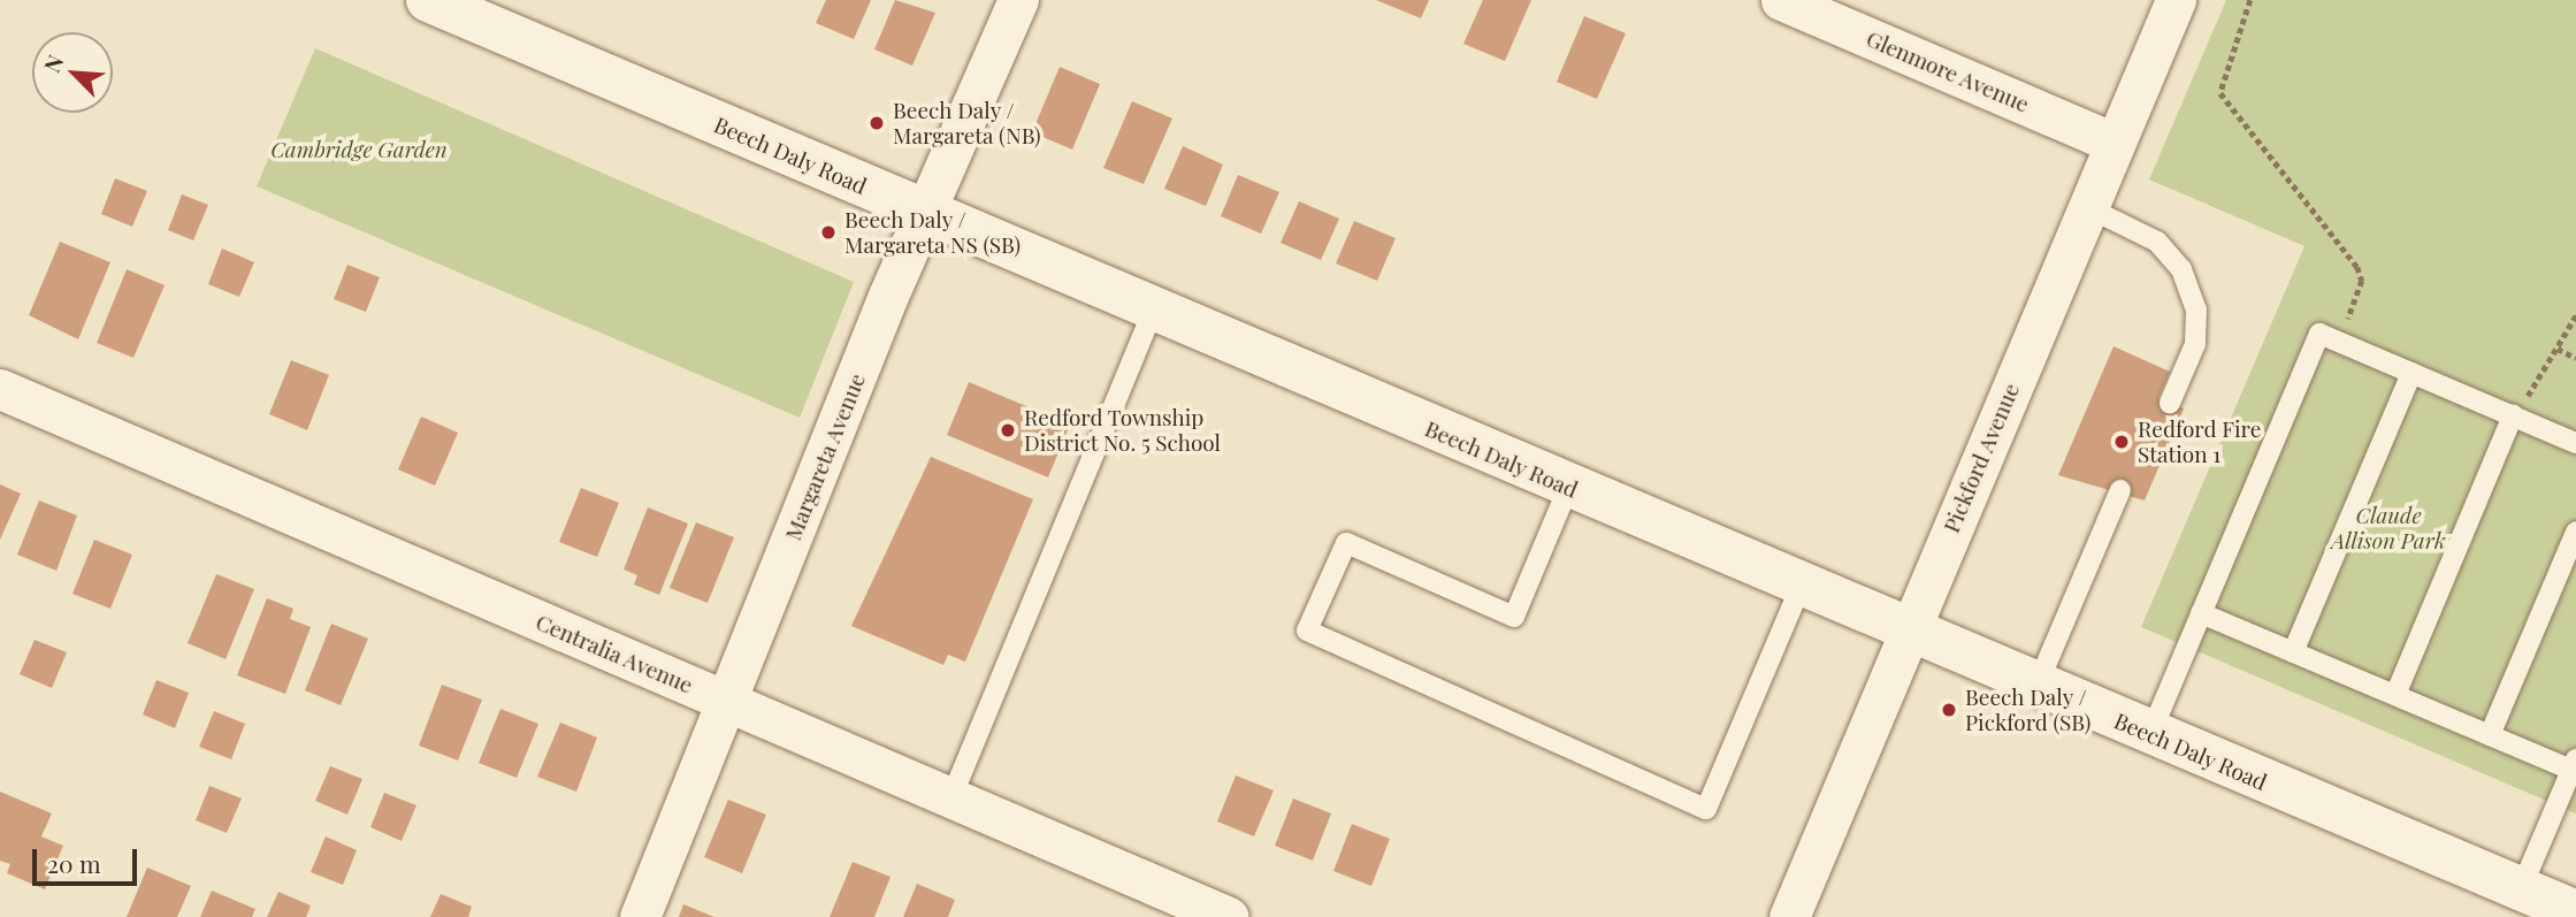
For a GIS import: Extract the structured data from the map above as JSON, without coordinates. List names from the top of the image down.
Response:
{
  "streets": {
    "main road": ["Beech Daly Road"],
    "street": [
      "Glenmore Avenue",
      "Margareta Avenue",
      "Pickford Avenue",
      "Centralia Avenue"
    ]
  },
  "crossings": [
    ["Glenmore Avenue", "Pickford Avenue"],
    ["Beech Daly Road", "Margareta Avenue"],
    ["Beech Daly Road", "Pickford Avenue"],
    ["Margareta Avenue", "Centralia Avenue"]
  ],
  "parks": ["Cambridge Garden", "Claude Allison Park"],
  "places": [
    "Beech Daly / Margareta (NB)",
    "Beech Daly / Margareta NS (SB)",
    "Redford Township District No. 5 School",
    "Redford Fire Station 1",
    "Beech Daly / Pickford (SB)"
  ],
  "scale_bar": "20 m",
  "north": "top left"
}
